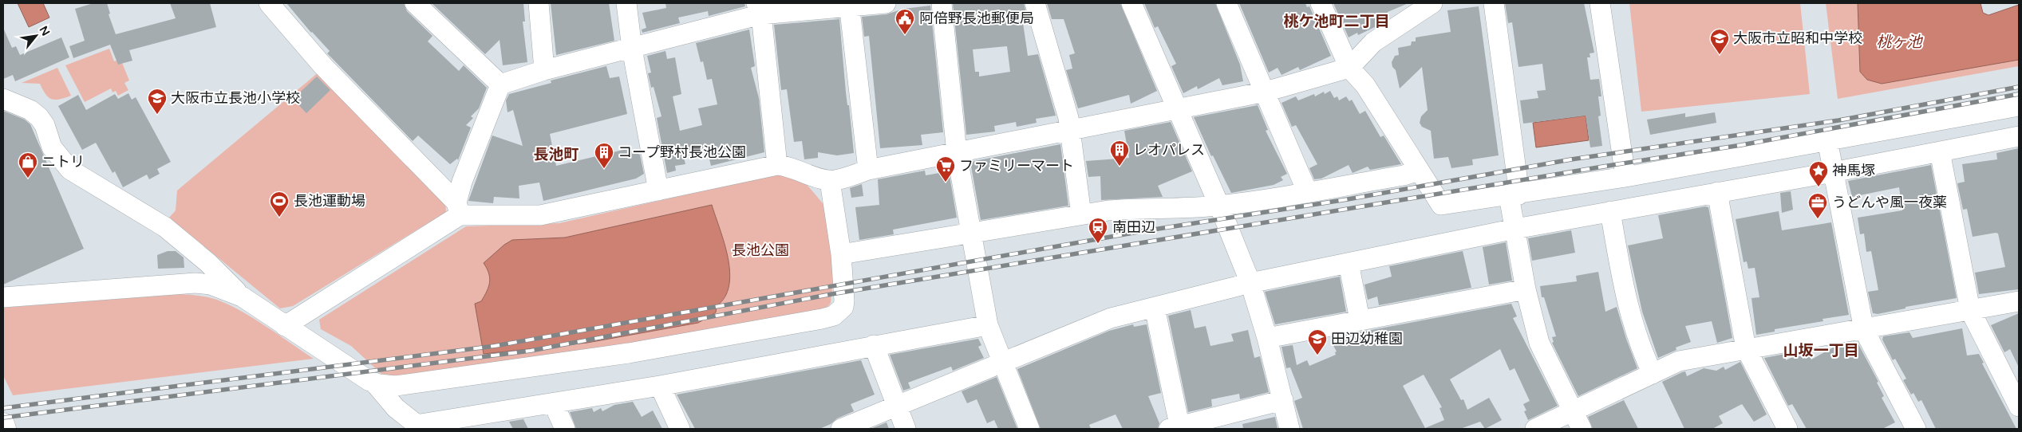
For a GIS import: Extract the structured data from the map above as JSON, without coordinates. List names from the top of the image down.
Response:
{
  "districts": ["桃ケ池町二丁目", "長池町", "山坂一丁目"],
  "water": ["桃ヶ池"],
  "parks": ["長池公園"],
  "places": {
    "public building": ["阿倍野長池郵便局"],
    "school or university": ["大阪市立昭和中学校", "大阪市立長池小学校", "田辺幼稚園"],
    "building": ["レオパレス", "コープ野村長池公園"],
    "shop": ["ニトリ"],
    "supermarket": ["ファミリーマート"],
    "place": ["神馬塚"],
    "sports": ["長池運動場"],
    "office": ["うどんや風一夜薬"],
    "station": ["南田辺"]
  },
  "north": "top right"
}
